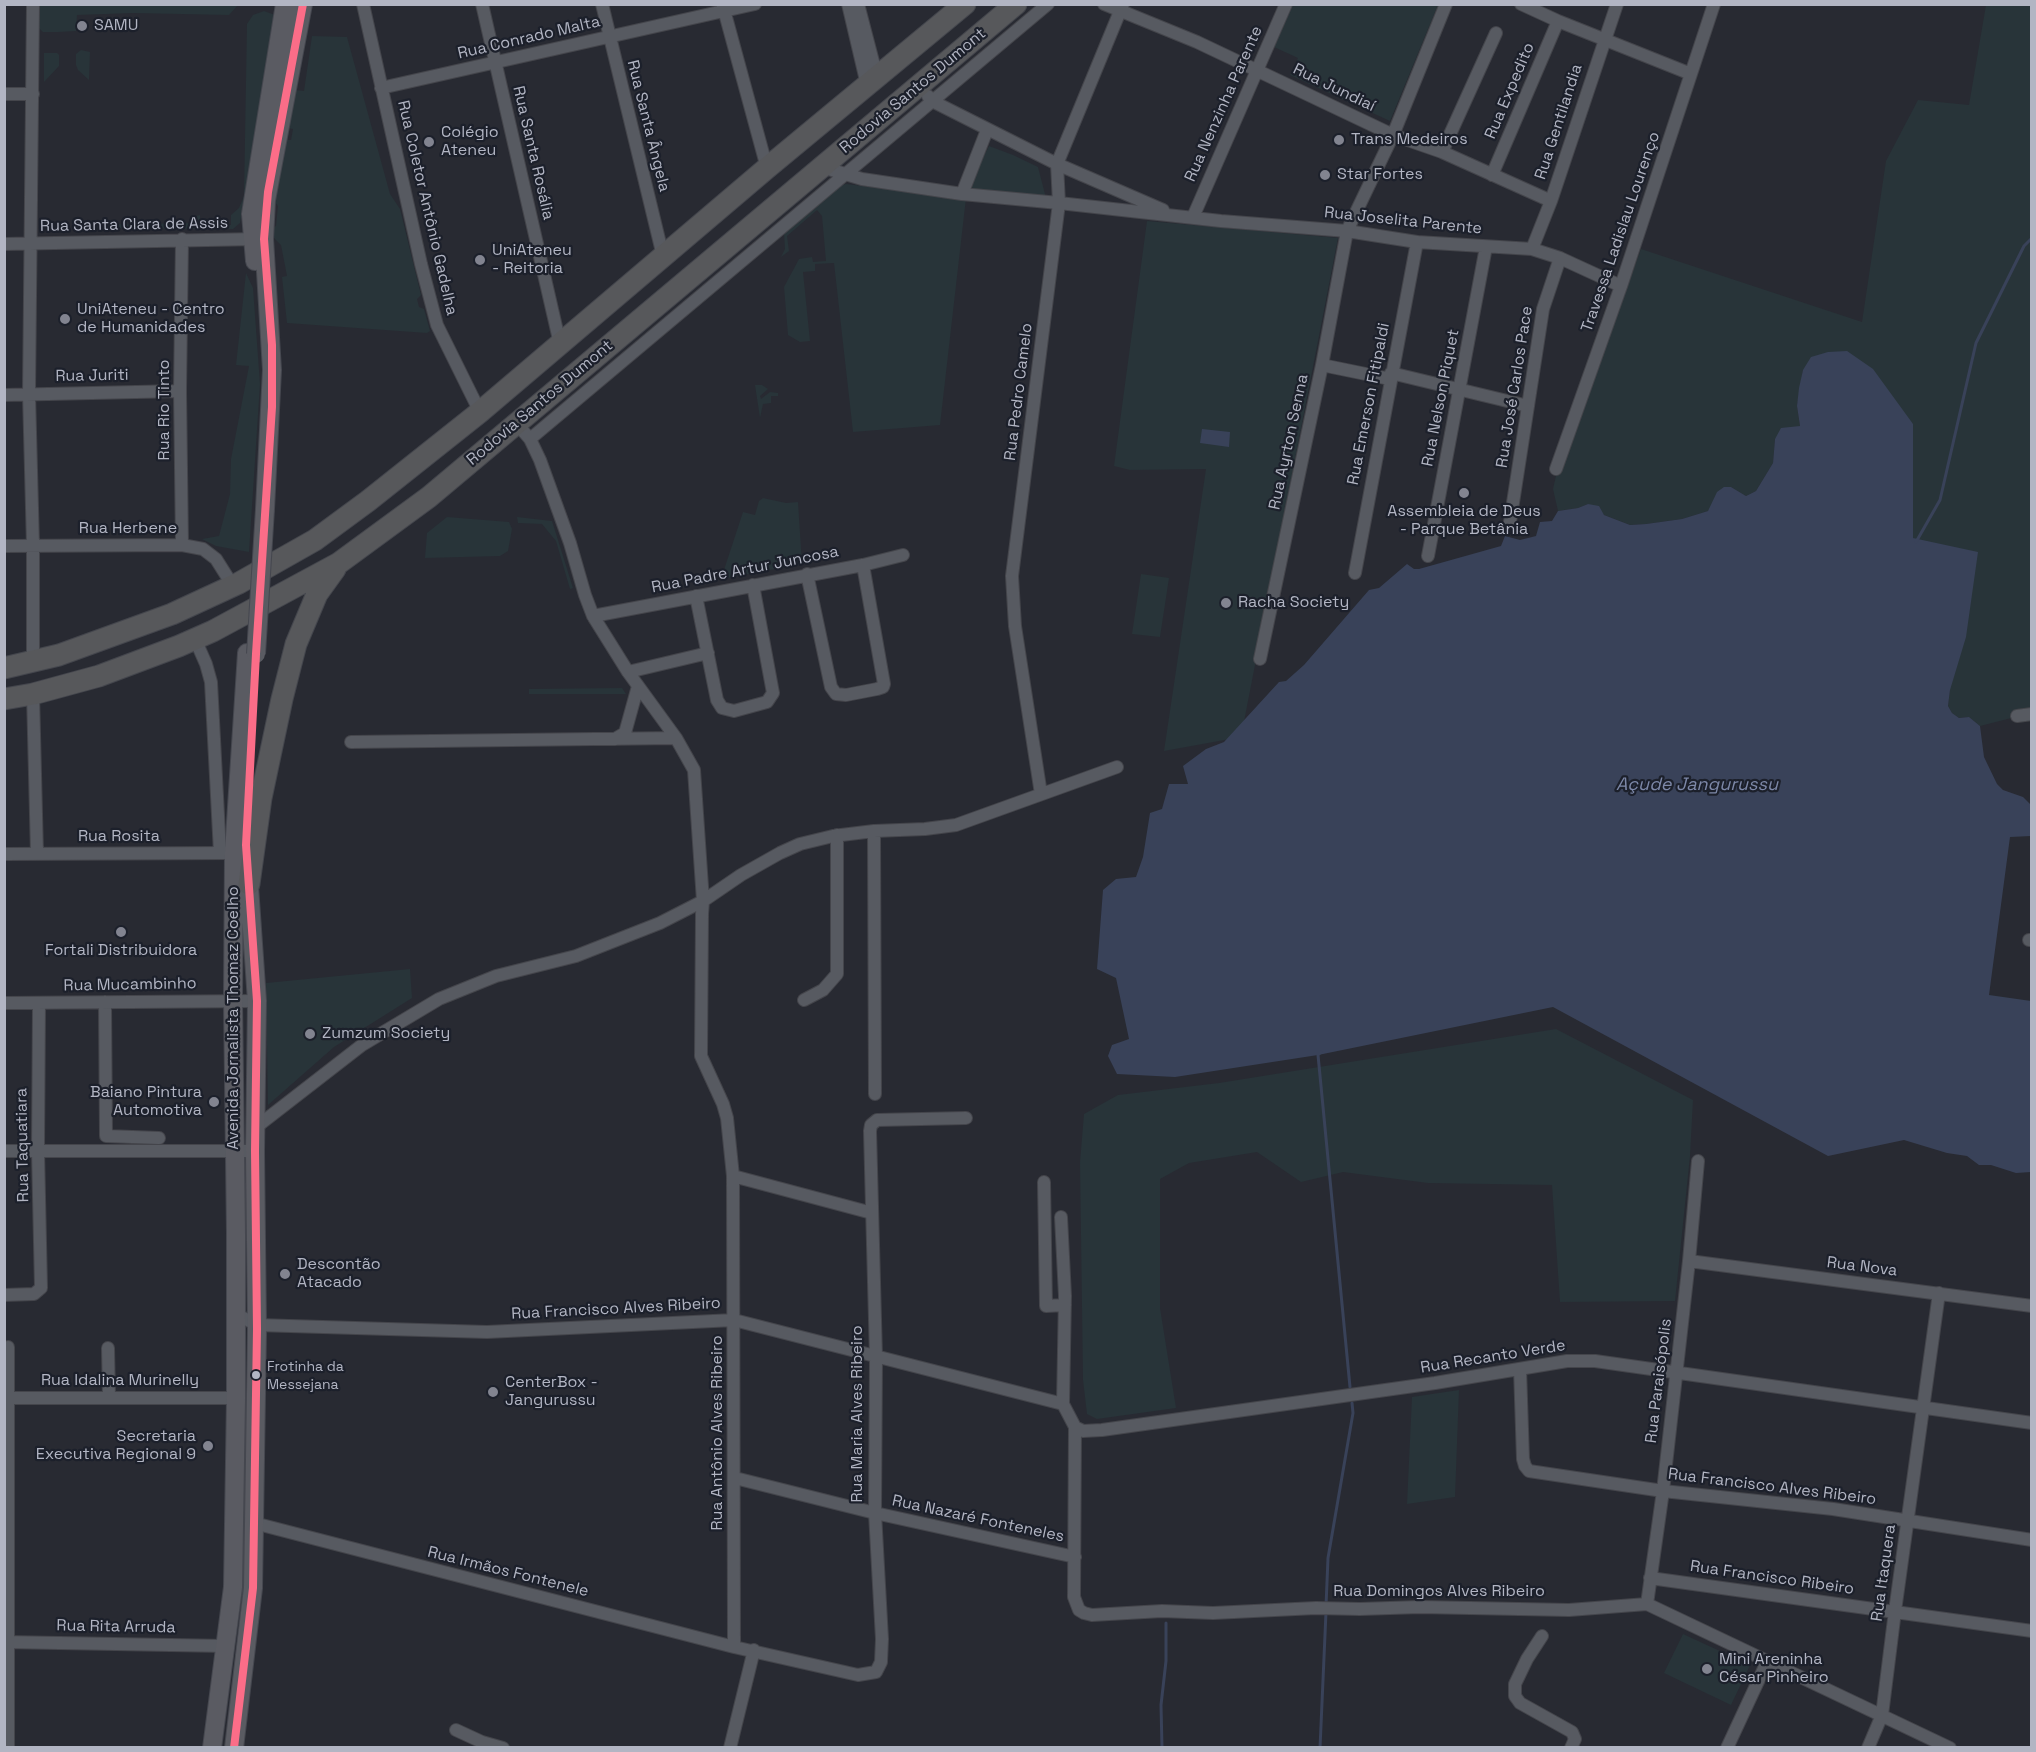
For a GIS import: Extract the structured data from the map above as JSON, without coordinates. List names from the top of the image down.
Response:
{
  "streets": {
    "highway": ["Rodovia Santos Dumont"],
    "main road": ["Avenida Jornalista Thomaz Coelho"],
    "street": [
      "Rua Conrado Malta",
      "Rua Jundiaí",
      "Rua Expedito",
      "Rua Nenzinha Parente",
      "Rua Gentilandia",
      "Rua Santa Ângela",
      "Rua Santa Rosália",
      "Rua Coletor Antônio Gadelha",
      "Rua Joselita Parente",
      "Rua Santa Clara de Assis",
      "Travessa Ladislau Lourenço",
      "Rua Juriti",
      "Rua José Carlos Pace",
      "Rua Pedro Camelo",
      "Rua Nelson Piquet",
      "Rua Emerson Fitipaldi",
      "Rua Rio Tinto",
      "Rua Ayrton Senna",
      "Rua Herbene",
      "Rua Padre Artur Juncosa",
      "Rua Rosita",
      "Rua Mucambinho",
      "Rua Taquatiara",
      "Rua Nova",
      "Rua Francisco Alves Ribeiro",
      "Rua Recanto Verde",
      "Rua Idalina Murinelly",
      "Rua Paraisópolis",
      "Rua Maria Alves Ribeiro",
      "Rua Antônio Alves Ribeiro",
      "Rua Nazaré Fonteneles",
      "Rua Irmãos Fontenele",
      "Rua Itaquera",
      "Rua Francisco Ribeiro",
      "Rua Domingos Alves Ribeiro",
      "Rua Rita Arruda"
    ]
  },
  "crossings": [
    ["Rua Conrado Malta", "Rua Santa Ângela"],
    ["Rua Conrado Malta", "Rua Santa Rosália"],
    ["Rua Conrado Malta", "Rua Coletor Antônio Gadelha"],
    ["Rua Jundiaí", "Rua Expedito"],
    ["Rua Jundiaí", "Rua Nenzinha Parente"],
    ["Rua Jundiaí", "Rua Gentilandia"],
    ["Rua Jundiaí", "Rua Pedro Camelo"],
    ["Rua Jundiaí", "Rua Ayrton Senna"],
    ["Rodovia Santos Dumont", "Rua Santa Ângela"],
    ["Rodovia Santos Dumont", "Rua Santa Rosália"],
    ["Rodovia Santos Dumont", "Rua Coletor Antônio Gadelha"],
    ["Rodovia Santos Dumont", "Rua Joselita Parente"],
    ["Rodovia Santos Dumont", "Rua Herbene"],
    ["Rua Nenzinha Parente", "Rua Joselita Parente"],
    ["Rua Gentilandia", "Rua Joselita Parente"],
    ["Rua Joselita Parente", "Travessa Ladislau Lourenço"],
    ["Rua Joselita Parente", "Rua José Carlos Pace"],
    ["Rua Joselita Parente", "Rua Pedro Camelo"],
    ["Rua Joselita Parente", "Rua Nelson Piquet"],
    ["Rua Joselita Parente", "Rua Emerson Fitipaldi"],
    ["Rua Joselita Parente", "Rua Ayrton Senna"],
    ["Rua Santa Clara de Assis", "Rua Rio Tinto"],
    ["Rua Santa Clara de Assis", "Avenida Jornalista Thomaz Coelho"],
    ["Rua Juriti", "Rua Rio Tinto"],
    ["Rua Rio Tinto", "Rua Herbene"],
    ["Rua Rosita", "Avenida Jornalista Thomaz Coelho"],
    ["Rua Mucambinho", "Avenida Jornalista Thomaz Coelho"],
    ["Rua Mucambinho", "Rua Taquatiara"],
    ["Avenida Jornalista Thomaz Coelho", "Rua Francisco Alves Ribeiro"],
    ["Avenida Jornalista Thomaz Coelho", "Rua Idalina Murinelly"],
    ["Avenida Jornalista Thomaz Coelho", "Rua Irmãos Fontenele"],
    ["Avenida Jornalista Thomaz Coelho", "Rua Rita Arruda"],
    ["Rua Nova", "Rua Paraisópolis"],
    ["Rua Nova", "Rua Itaquera"],
    ["Rua Francisco Alves Ribeiro", "Rua Recanto Verde"],
    ["Rua Francisco Alves Ribeiro", "Rua Paraisópolis"],
    ["Rua Francisco Alves Ribeiro", "Rua Maria Alves Ribeiro"],
    ["Rua Francisco Alves Ribeiro", "Rua Antônio Alves Ribeiro"],
    ["Rua Francisco Alves Ribeiro", "Rua Itaquera"],
    ["Rua Recanto Verde", "Rua Paraisópolis"],
    ["Rua Recanto Verde", "Rua Itaquera"],
    ["Rua Recanto Verde", "Rua Domingos Alves Ribeiro"],
    ["Rua Paraisópolis", "Rua Francisco Ribeiro"],
    ["Rua Paraisópolis", "Rua Domingos Alves Ribeiro"],
    ["Rua Maria Alves Ribeiro", "Rua Nazaré Fonteneles"],
    ["Rua Maria Alves Ribeiro", "Rua Irmãos Fontenele"],
    ["Rua Antônio Alves Ribeiro", "Rua Nazaré Fonteneles"],
    ["Rua Antônio Alves Ribeiro", "Rua Irmãos Fontenele"],
    ["Rua Nazaré Fonteneles", "Rua Domingos Alves Ribeiro"],
    ["Rua Itaquera", "Rua Francisco Ribeiro"]
  ],
  "water": ["Açude Jangurussu"],
  "places": [
    "SAMU",
    "Trans Medeiros",
    "Colégio Ateneu",
    "Star Fortes",
    "UniAteneu - Reitoria",
    "UniAteneu - Centro de Humanidades",
    "Assembleia de Deus - Parque Betânia",
    "Racha Society",
    "Fortali Distribuidora",
    "Zumzum Society",
    "Baiano Pintura Automotiva",
    "Descontão Atacado",
    "Frotinha da Messejana",
    "CenterBox - Jangurussu",
    "Secretaria Executiva Regional 9",
    "Mini Areninha César Pinheiro"
  ]
}
